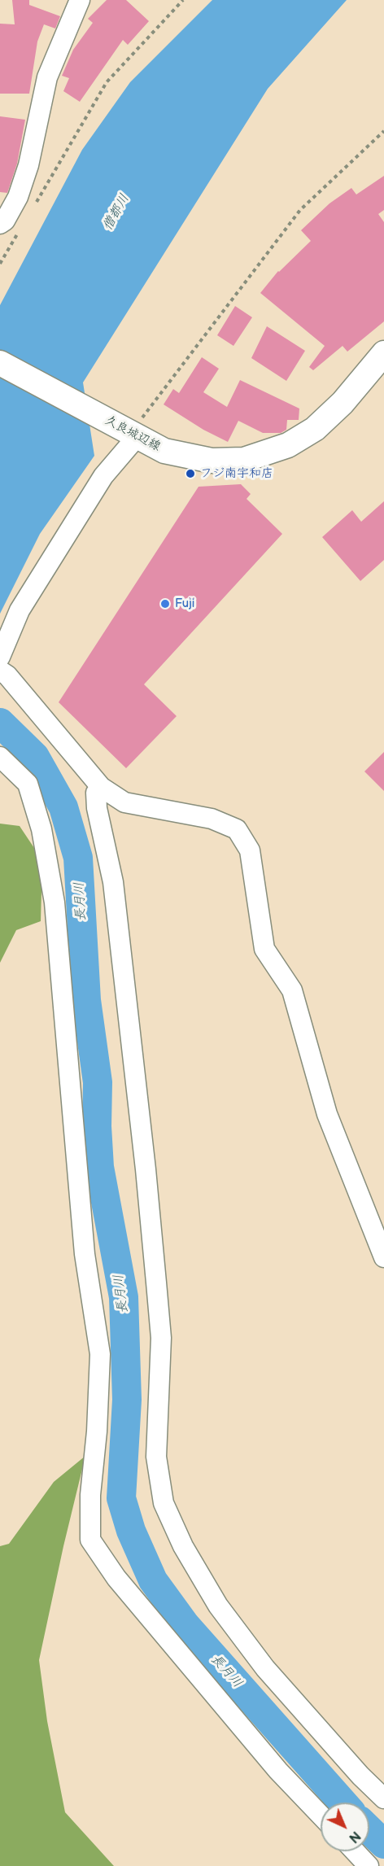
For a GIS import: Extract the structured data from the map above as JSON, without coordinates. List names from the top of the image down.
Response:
{
  "streets": {
    "main road": ["久良城辺線"]
  },
  "water": ["僧都川", "長月川"],
  "places": ["フジ南宇和店", "Fuji"],
  "north": "bottom right"
}
